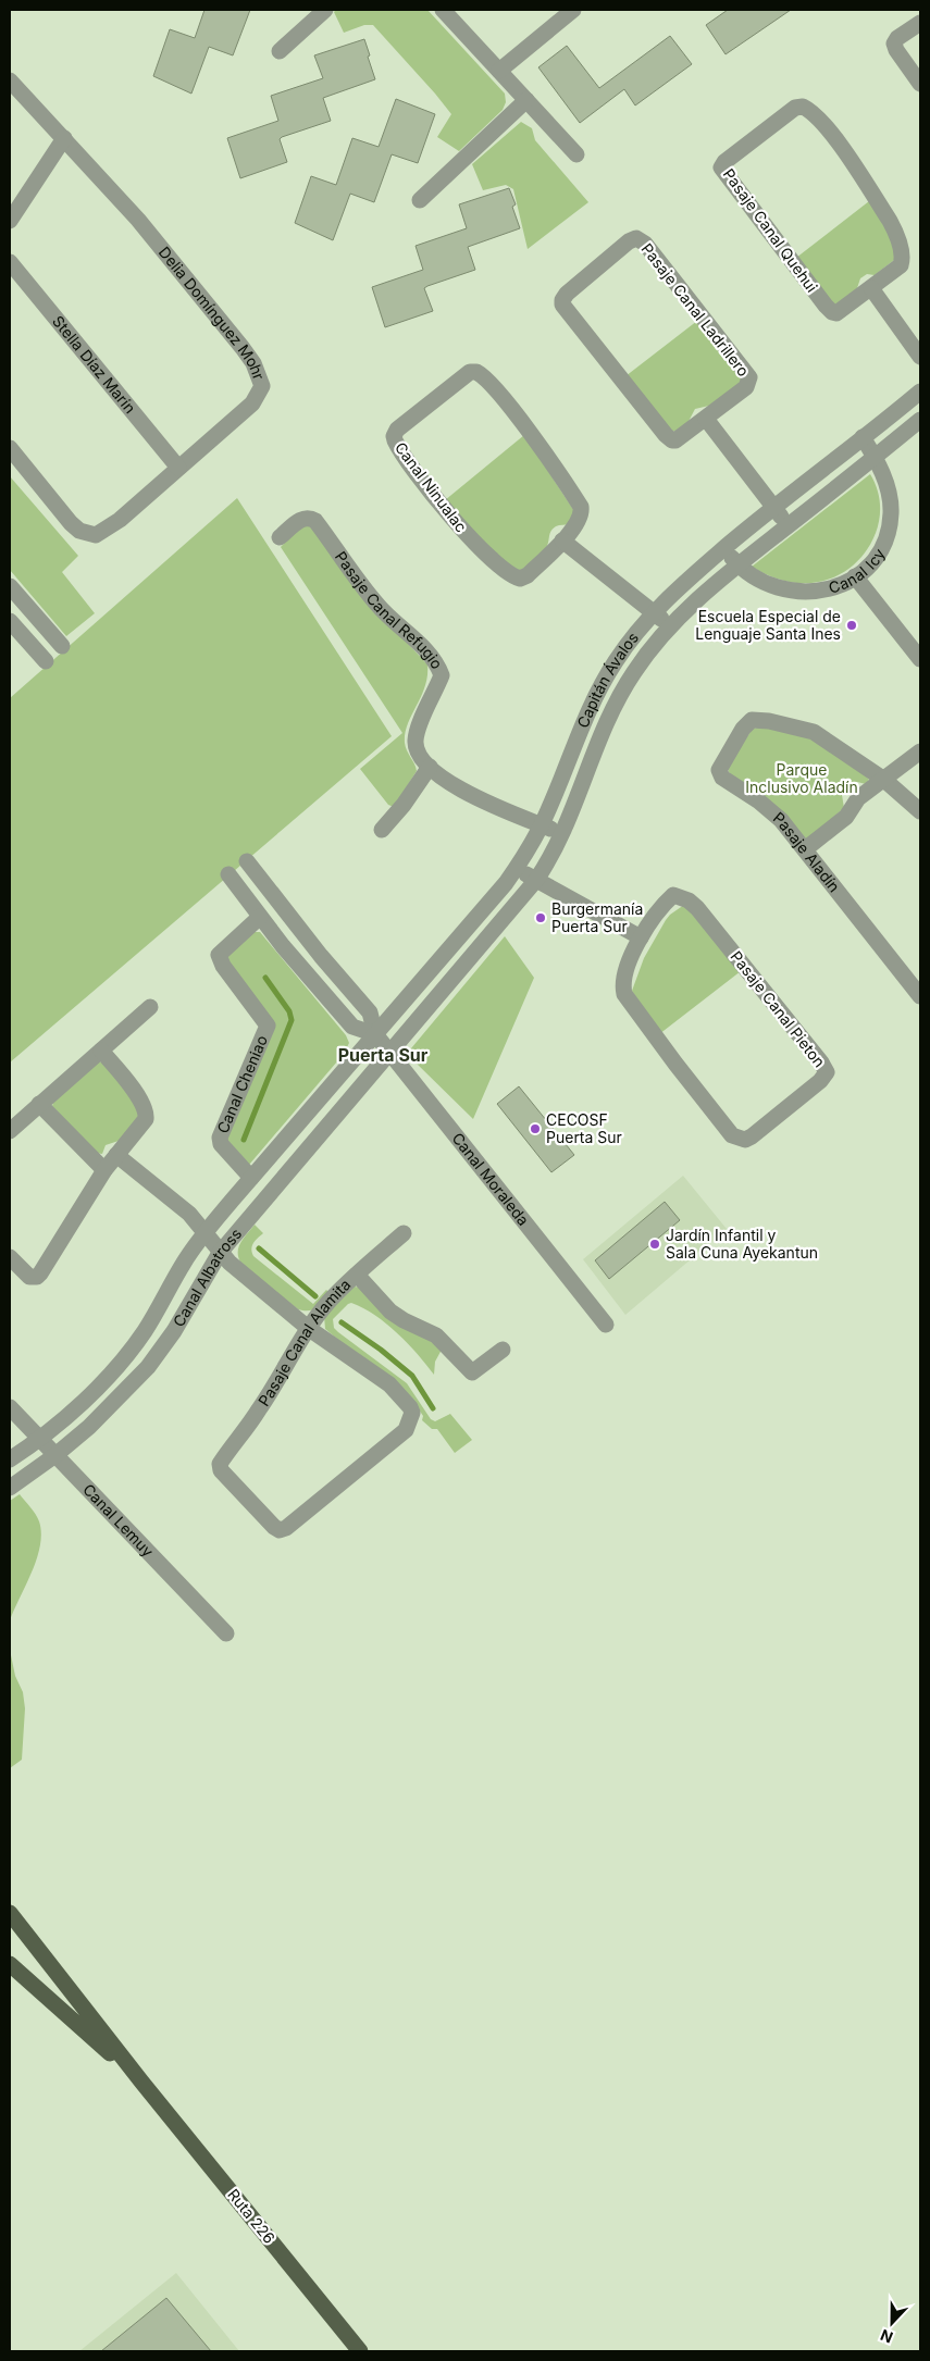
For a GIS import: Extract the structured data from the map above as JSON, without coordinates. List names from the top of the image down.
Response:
{
  "streets": {
    "main road": ["Ruta 226"],
    "street": [
      "Pasaje Canal Quehui",
      "Pasaje Canal Ladrillero",
      "Delia Domínguez Mohr",
      "Stella Díaz Marín",
      "Canal Ninualac",
      "Canal Icy",
      "Pasaje Canal Refugio",
      "Capitán Ávalos",
      "Pasaje Aladín",
      "Pasaje Canal Pieton",
      "Canal Cheniao",
      "Canal Moraleda",
      "Canal Albatross",
      "Pasaje Canal Alamita",
      "Canal Lemuy"
    ]
  },
  "crossings": [
    ["Delia Domínguez Mohr", "Stella Díaz Marín"],
    ["Canal Icy", "Capitán Ávalos"],
    ["Pasaje Canal Refugio", "Capitán Ávalos"],
    ["Capitán Ávalos", "Canal Moraleda"],
    ["Capitán Ávalos", "Canal Albatross"],
    ["Canal Cheniao", "Canal Moraleda"],
    ["Canal Cheniao", "Canal Albatross"],
    ["Canal Moraleda", "Canal Albatross"],
    ["Canal Albatross", "Canal Lemuy"]
  ],
  "districts": ["Puerta Sur"],
  "parks": ["Parque Inclusivo Aladín"],
  "places": [
    "Escuela Especial de Lenguaje Santa Ines",
    "Burgermanía Puerta Sur",
    "CECOSF Puerta Sur",
    "Jardín Infantil y Sala Cuna Ayekantun"
  ],
  "north": "bottom"
}
